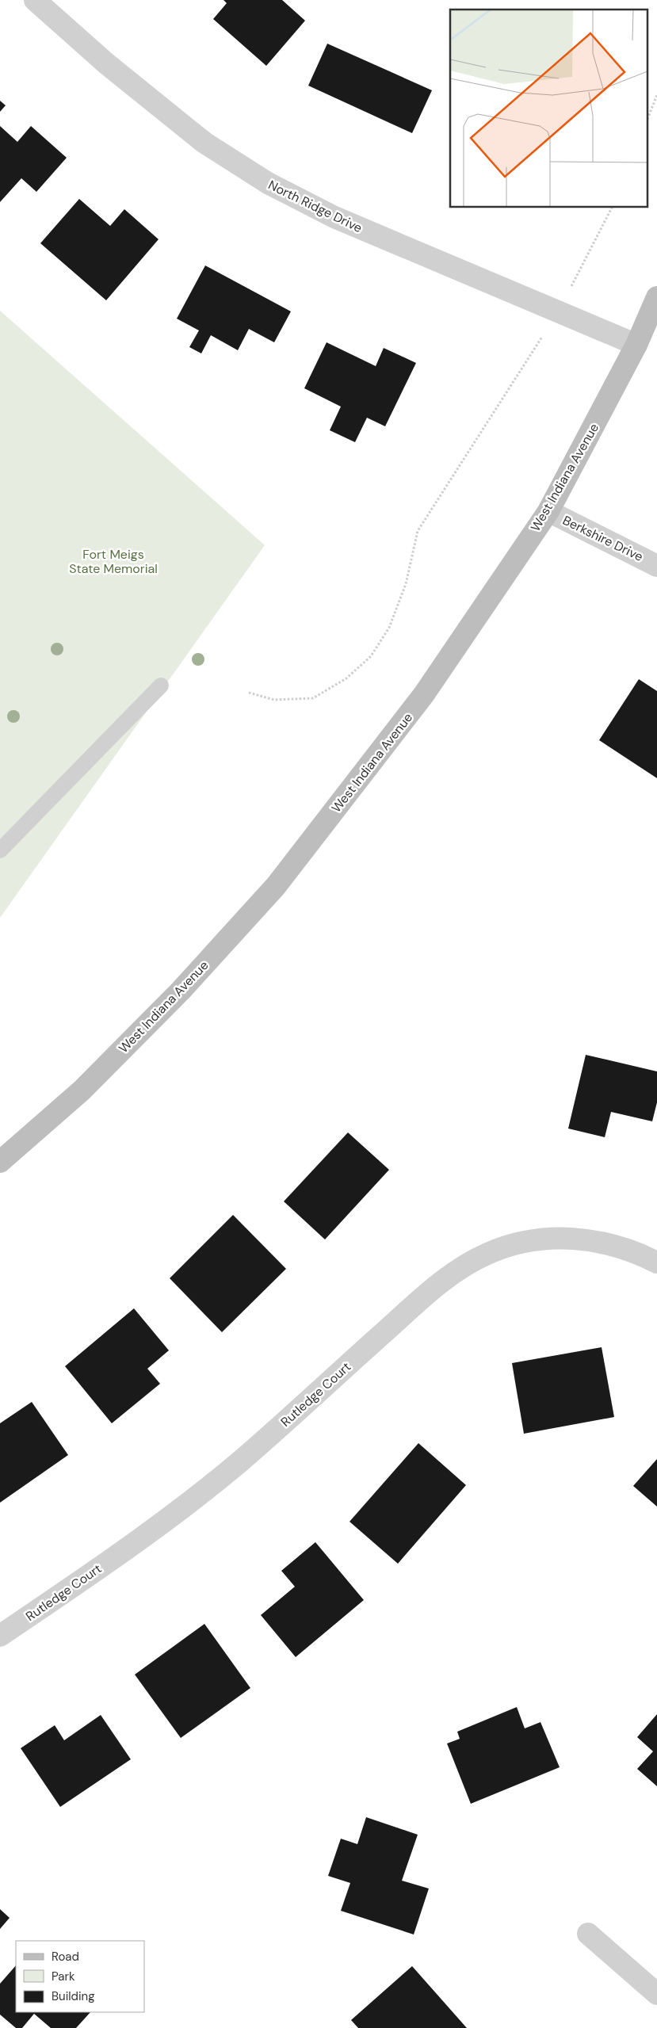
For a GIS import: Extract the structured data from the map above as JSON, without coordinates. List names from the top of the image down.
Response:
{
  "streets": {
    "main road": ["West Indiana Avenue"],
    "street": ["North Ridge Drive", "Berkshire Drive", "Rutledge Court"]
  },
  "crossings": [
    ["North Ridge Drive", "West Indiana Avenue"],
    ["West Indiana Avenue", "Berkshire Drive"]
  ],
  "parks": ["Fort Meigs State Memorial"],
  "legend": ["Road", "Park", "Building"]
}
